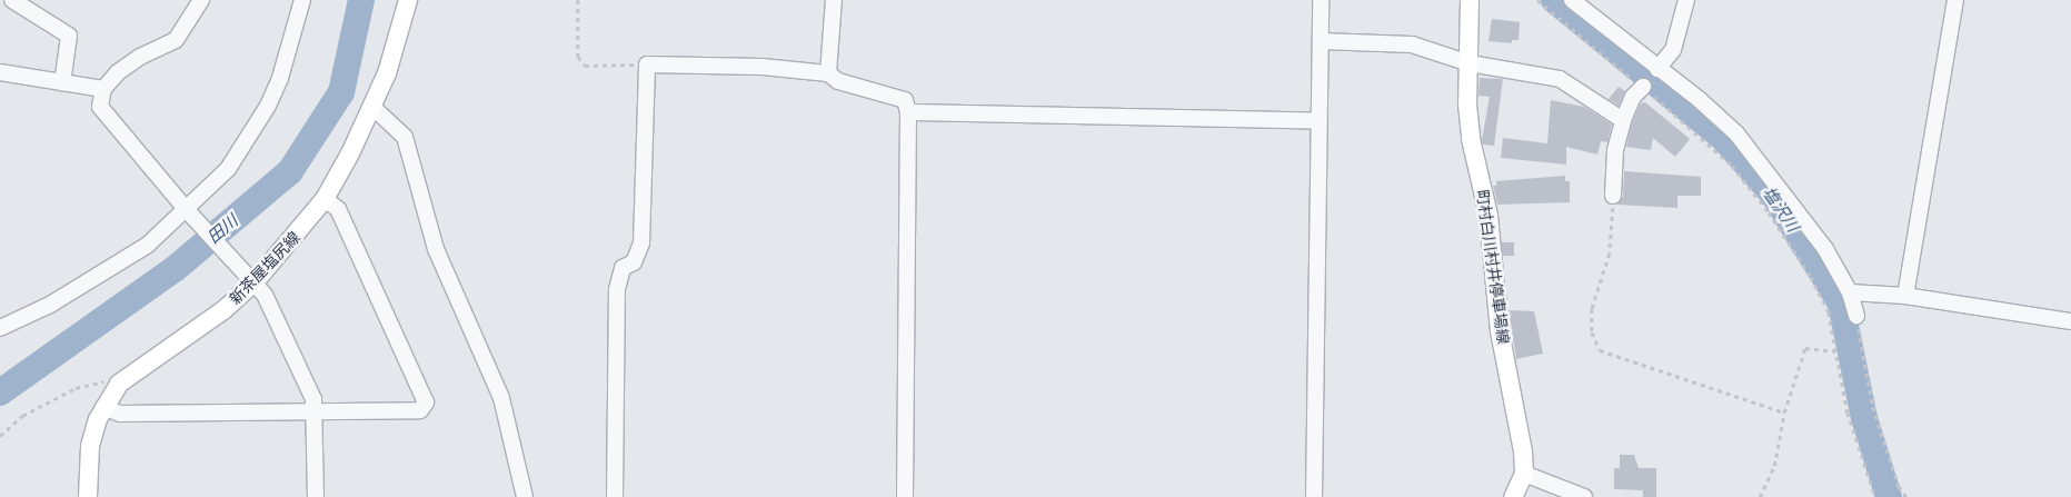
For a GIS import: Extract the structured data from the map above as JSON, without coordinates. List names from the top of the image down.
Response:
{
  "streets": {
    "main road": ["町村白川村井停車場線", "新茶屋塩尻線"]
  },
  "water": ["塩沢川", "田川"]
}
